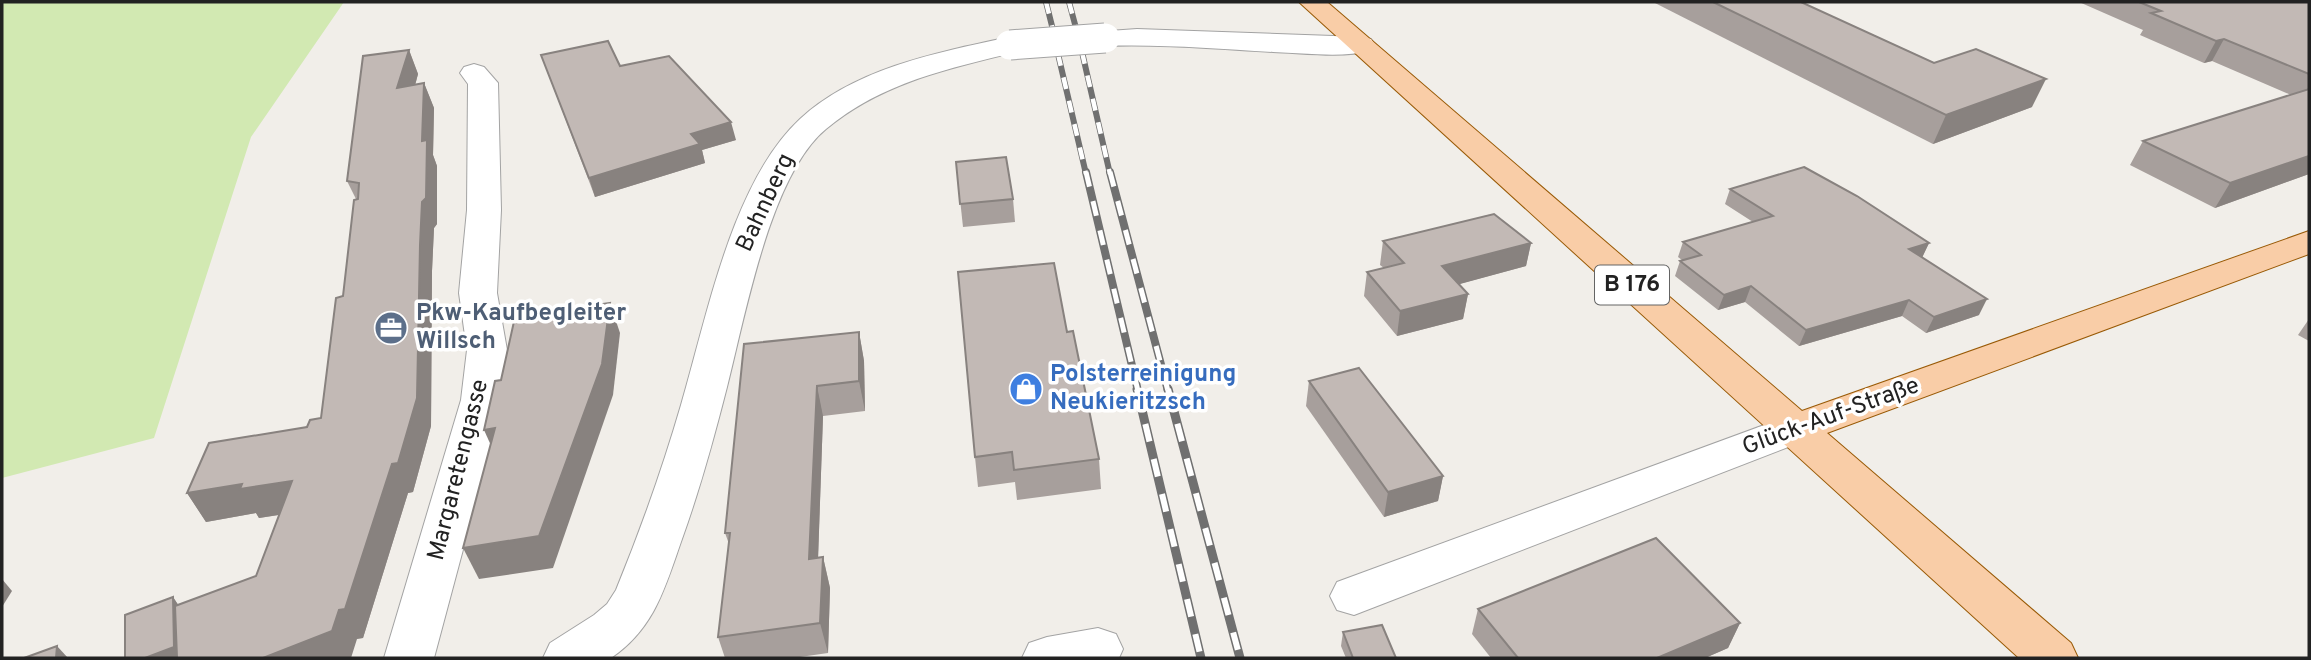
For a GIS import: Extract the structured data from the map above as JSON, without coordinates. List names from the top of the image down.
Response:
{
  "streets": {
    "main road": ["B 176", "Glück-Auf-Straße"],
    "street": ["Bahnberg", "Margaretengasse"]
  },
  "crossings": [
    ["Bahnberg", "B 176"],
    ["B 176", "Glück-Auf-Straße"]
  ],
  "places": {
    "office": ["Pkw-Kaufbegleiter Willsch"],
    "shop": ["Polsterreinigung Neukieritzsch"]
  }
}
